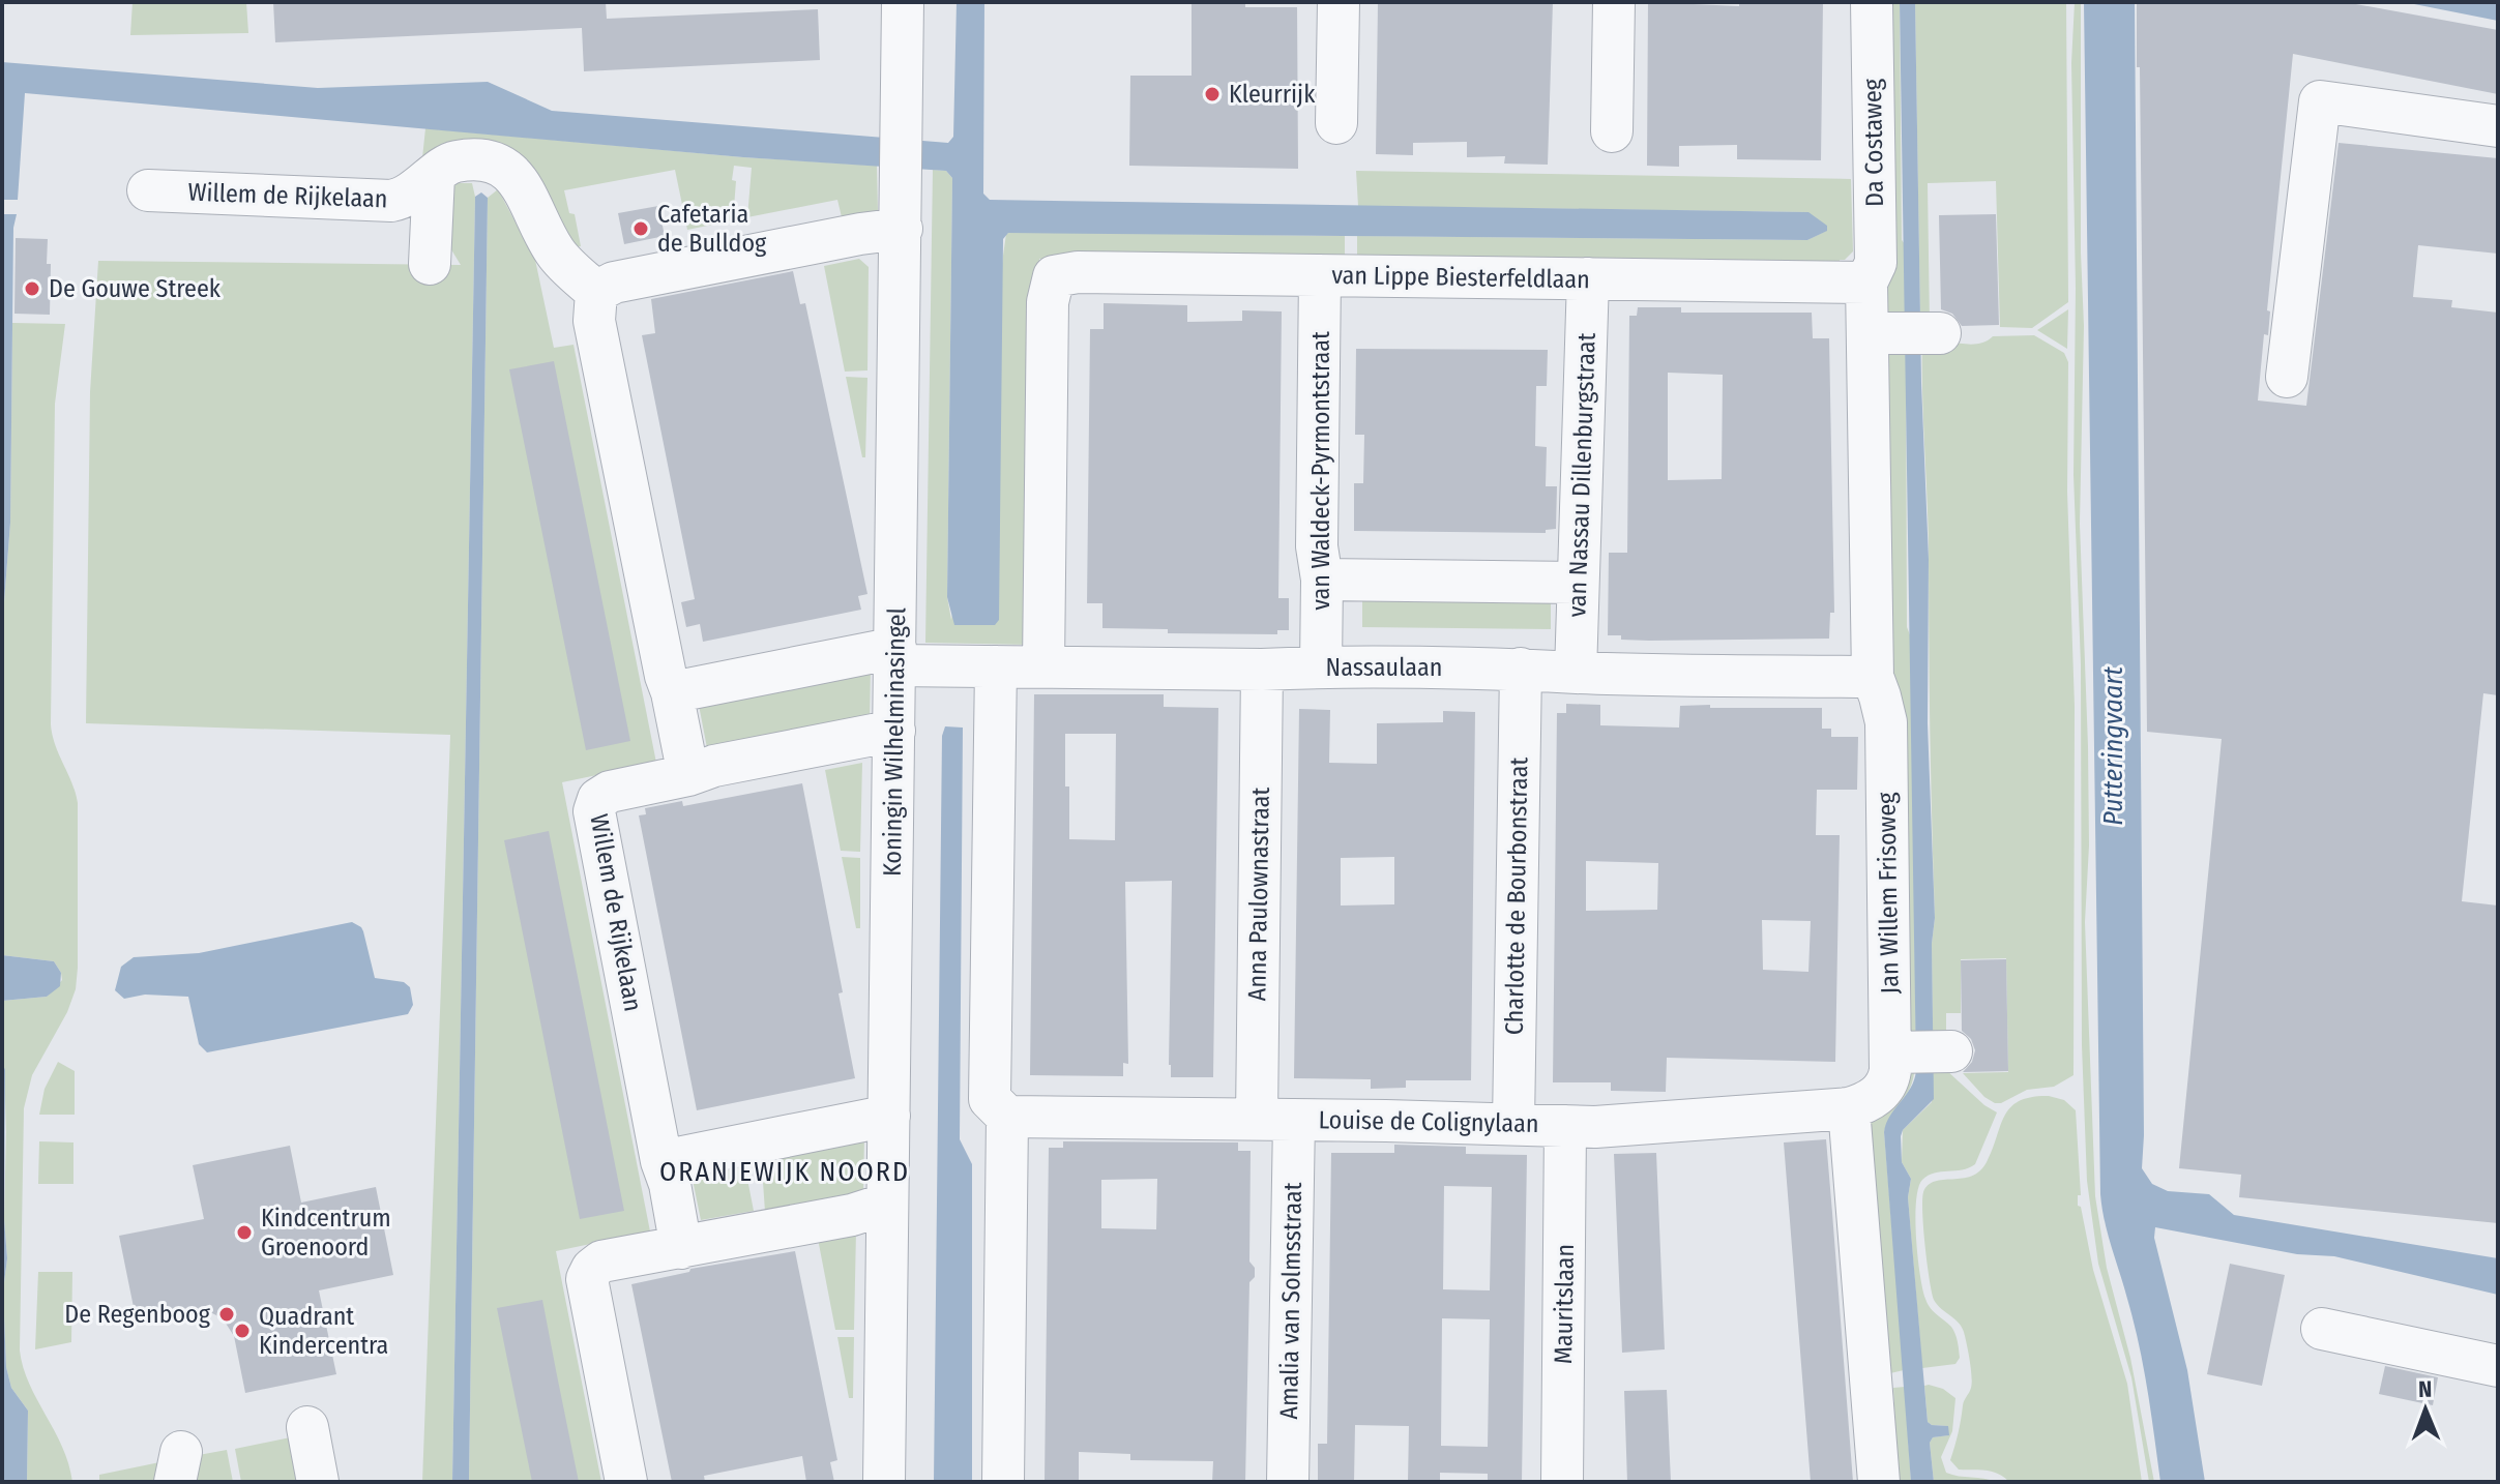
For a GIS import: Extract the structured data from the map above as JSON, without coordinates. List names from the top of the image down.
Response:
{
  "streets": {
    "street": [
      "Da Costaweg",
      "Willem de Rijkelaan",
      "van Lippe Biesterfeldlaan",
      "van Waldeck-Pyrmontstraat",
      "van Nassau Dillenburgstraat",
      "Nassaulaan",
      "Koningin Wilhelminasingel",
      "Jan Willem Frisoweg",
      "Anna Paulownastraat",
      "Charlotte de Bourbonstraat",
      "Louise de Colignylaan",
      "Amalia van Solmsstraat",
      "Mauritslaan"
    ]
  },
  "crossings": [
    ["Da Costaweg", "van Lippe Biesterfeldlaan"],
    ["Da Costaweg", "Jan Willem Frisoweg"],
    ["Willem de Rijkelaan", "Koningin Wilhelminasingel"],
    ["van Lippe Biesterfeldlaan", "van Waldeck-Pyrmontstraat"],
    ["van Lippe Biesterfeldlaan", "van Nassau Dillenburgstraat"],
    ["van Lippe Biesterfeldlaan", "Nassaulaan"],
    ["van Lippe Biesterfeldlaan", "Jan Willem Frisoweg"],
    ["van Waldeck-Pyrmontstraat", "Nassaulaan"],
    ["van Nassau Dillenburgstraat", "Nassaulaan"],
    ["Nassaulaan", "Koningin Wilhelminasingel"],
    ["Nassaulaan", "Jan Willem Frisoweg"],
    ["Nassaulaan", "Anna Paulownastraat"],
    ["Nassaulaan", "Charlotte de Bourbonstraat"],
    ["Jan Willem Frisoweg", "Louise de Colignylaan"],
    ["Anna Paulownastraat", "Louise de Colignylaan"],
    ["Anna Paulownastraat", "Amalia van Solmsstraat"],
    ["Charlotte de Bourbonstraat", "Louise de Colignylaan"],
    ["Louise de Colignylaan", "Amalia van Solmsstraat"],
    ["Louise de Colignylaan", "Mauritslaan"]
  ],
  "districts": ["ORANJEWIJK NOORD"],
  "water": ["Putteringvaart"],
  "places": [
    "Kleurrijk",
    "Cafetaria de Bulldog",
    "De Gouwe Streek",
    "Kindcentrum Groenoord",
    "De Regenboog",
    "Quadrant Kindercentra"
  ],
  "north": "top"
}
